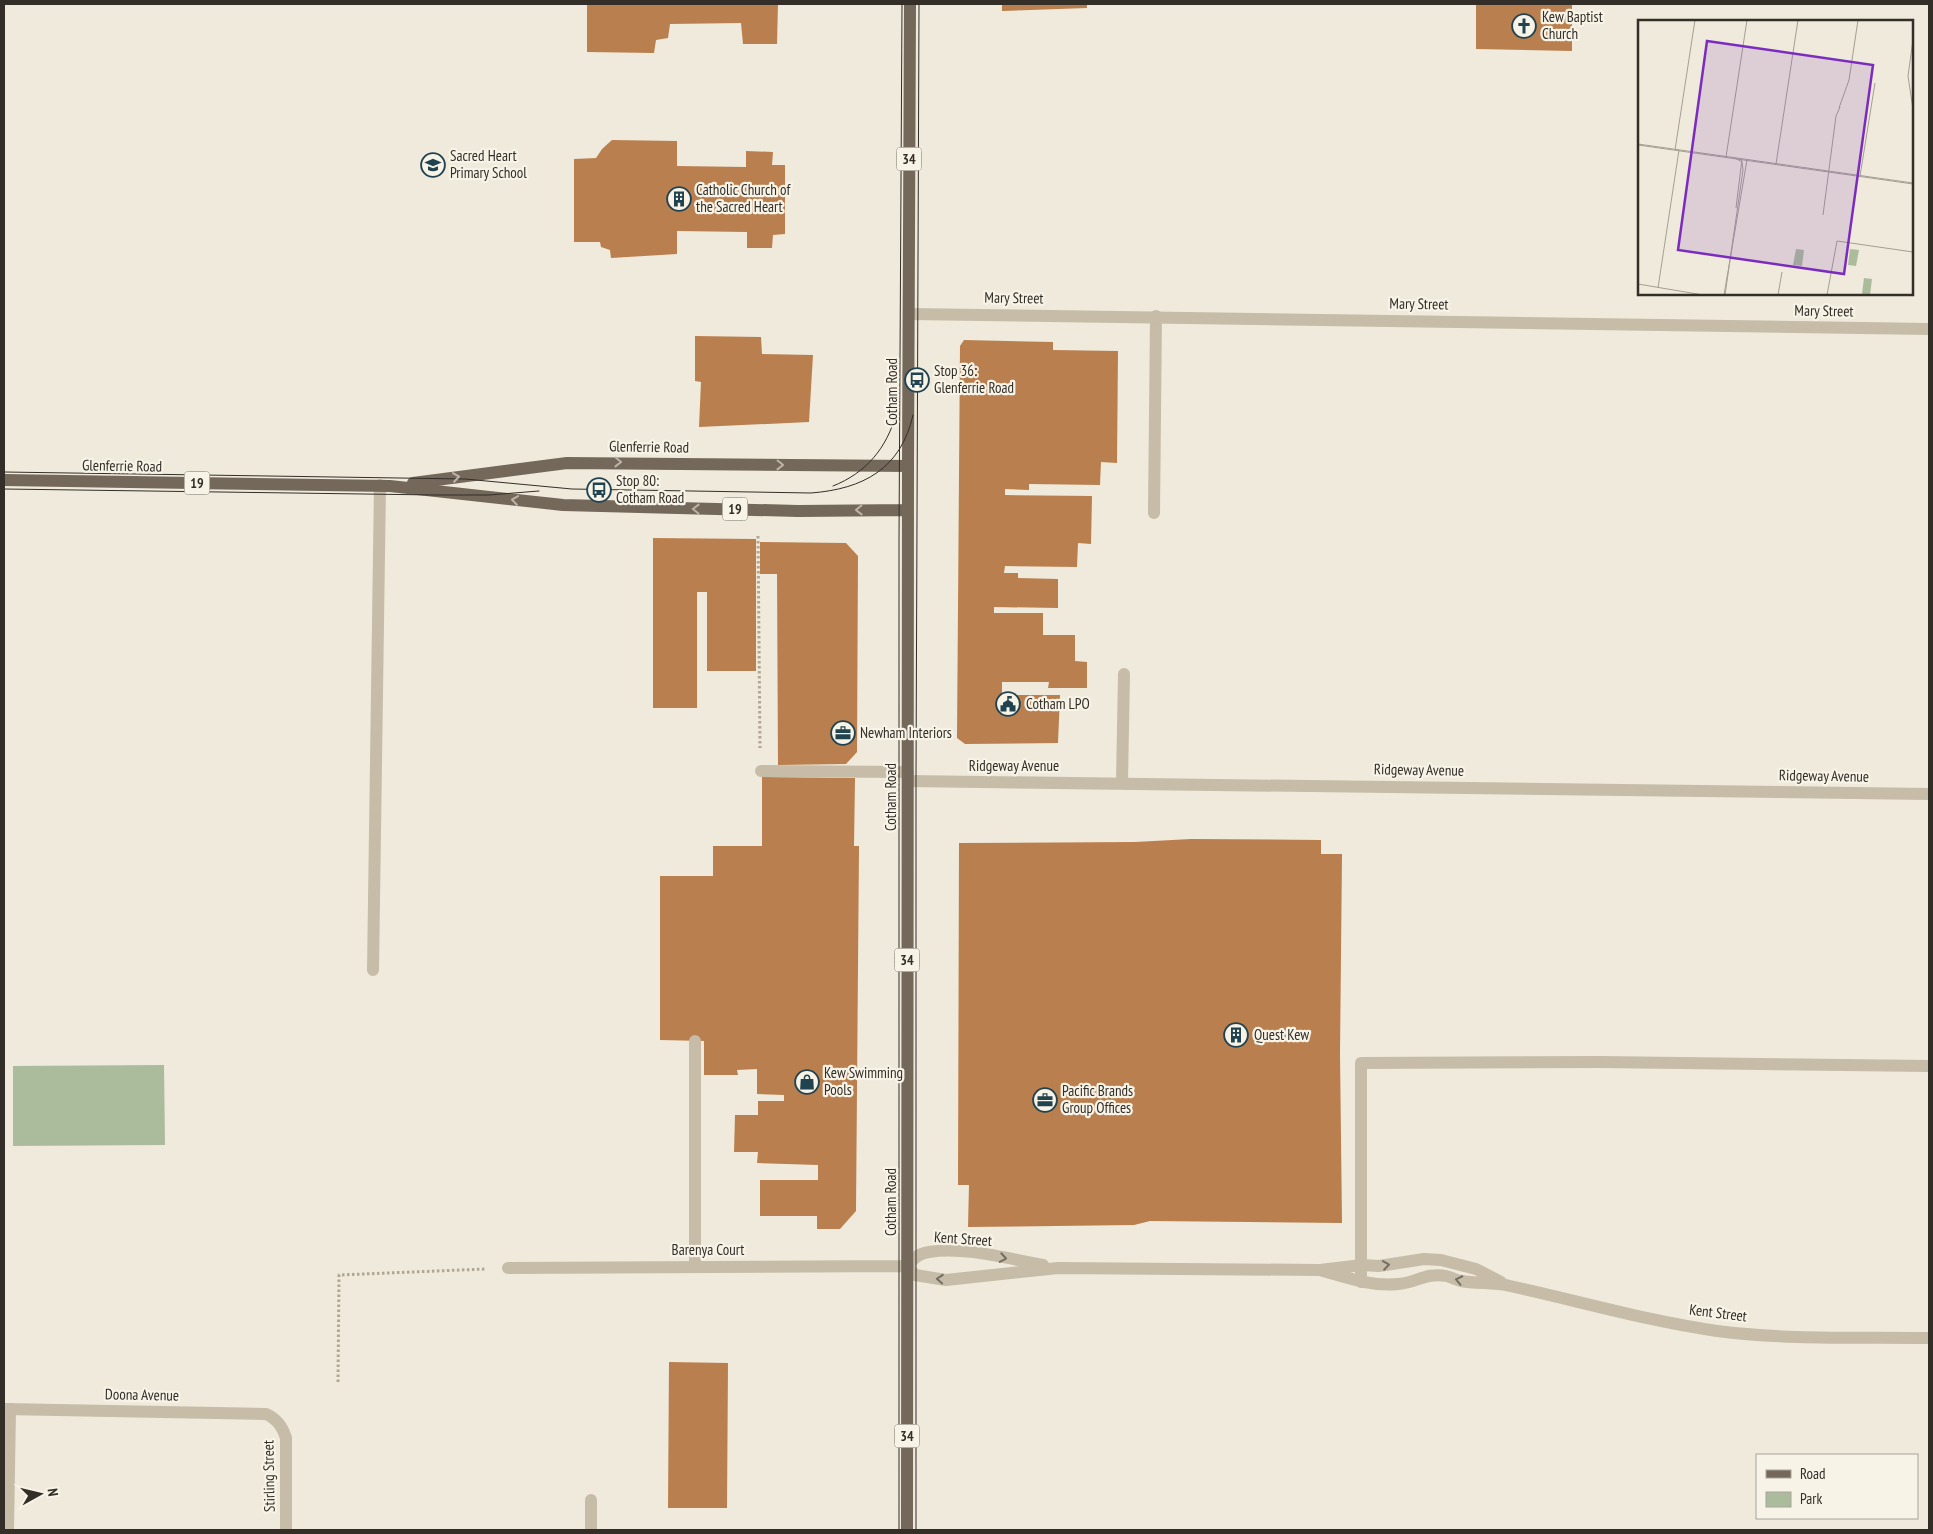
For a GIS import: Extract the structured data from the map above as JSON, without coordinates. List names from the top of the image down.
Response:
{
  "streets": {
    "main road": [
      "34",
      "Cotham Road",
      "Glenferrie Road",
      "19"
    ],
    "street": [
      "Mary Street",
      "Ridgeway Avenue",
      "Kent Street",
      "Barenya Court",
      "Doona Avenue",
      "Stirling Street"
    ]
  },
  "crossings": [
    ["Mary Street", "Cotham Road"],
    ["Cotham Road", "Glenferrie Road"],
    ["Cotham Road", "Ridgeway Avenue"],
    ["Cotham Road", "Kent Street"],
    ["Cotham Road", "Barenya Court"],
    ["Kent Street", "Barenya Court"],
    ["Doona Avenue", "Stirling Street"]
  ],
  "places": {
    "church": ["Kew Baptist Church"],
    "school or university": ["Sacred Heart Primary School"],
    "building": ["Catholic Church of the Sacred Heart", "Quest Kew"],
    "bus stop": ["Stop 36: Glenferrie Road", "Stop 80: Cotham Road"],
    "public building": ["Cotham LPO"],
    "office": ["Newham Interiors", "Pacific Brands Group Offices"],
    "shop": ["Kew Swimming Pools"]
  },
  "legend": ["Road", "Park"],
  "north": "right"
}
